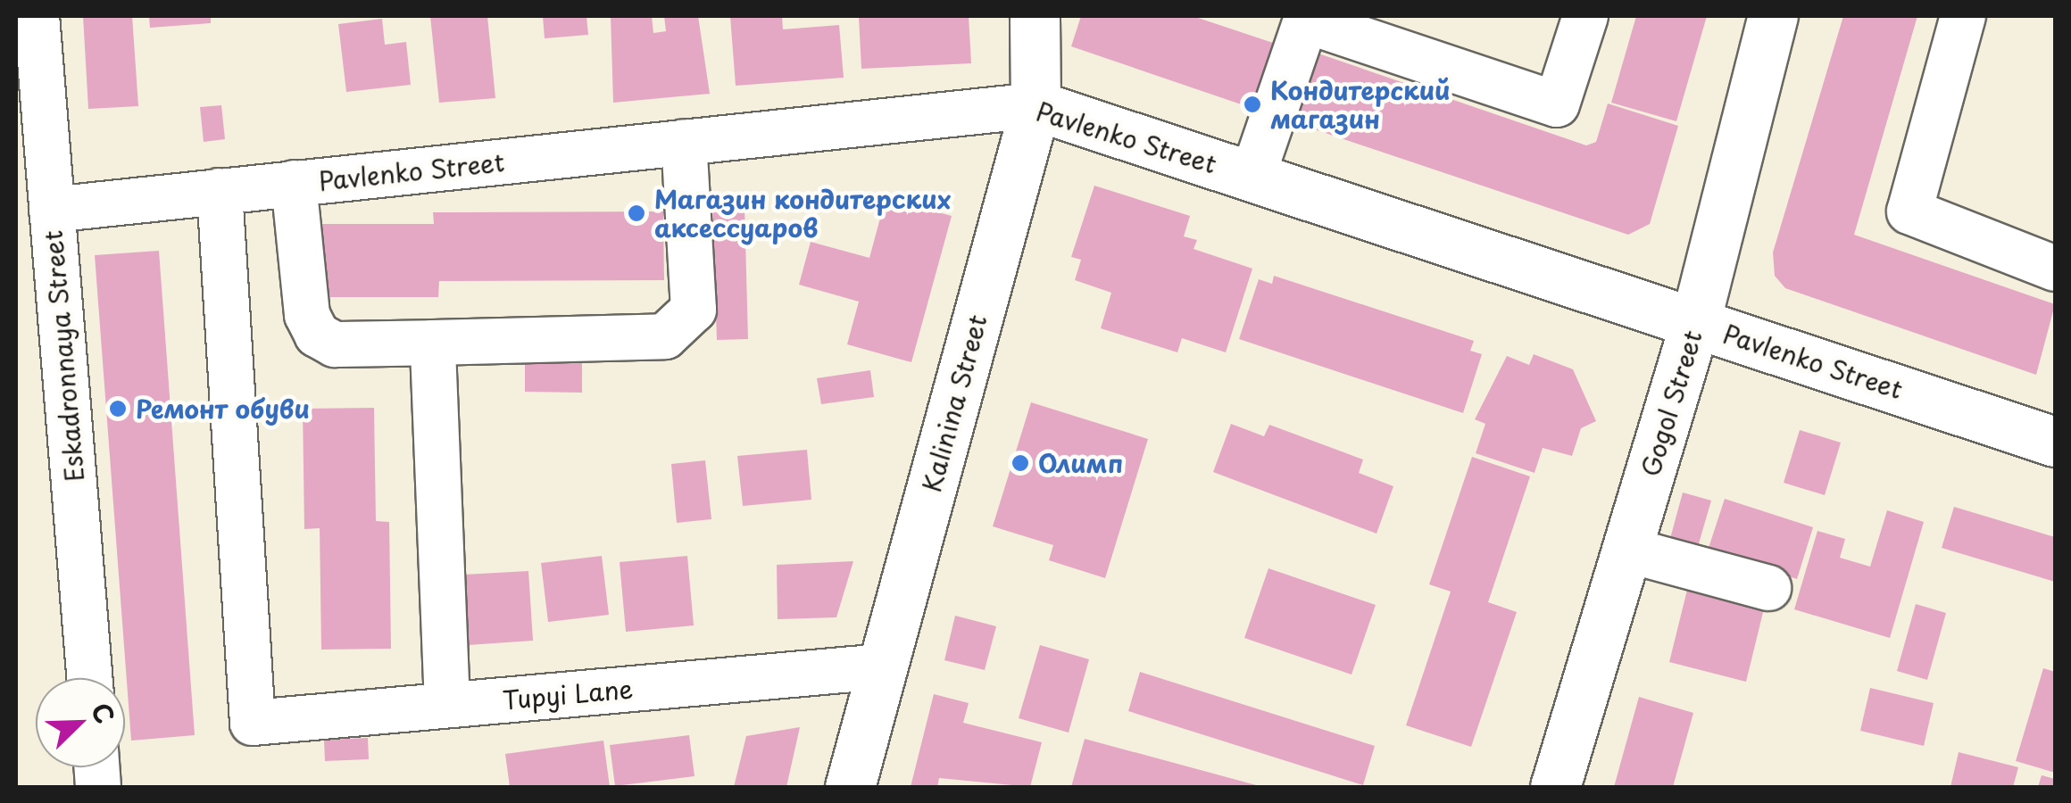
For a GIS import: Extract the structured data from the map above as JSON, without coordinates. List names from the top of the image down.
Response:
{
  "streets": {
    "main road": ["Pavlenko Street", "Kalinina Street", "Gogol Street"],
    "street": ["Eskadronnaya Street", "Tupyi Lane"]
  },
  "crossings": [
    ["Pavlenko Street", "Eskadronnaya Street"],
    ["Pavlenko Street", "Kalinina Street"],
    ["Pavlenko Street", "Gogol Street"],
    ["Pavlenko Street", "Tupyi Lane"],
    ["Kalinina Street", "Tupyi Lane"]
  ],
  "places": [
    "Кондитерский магазин",
    "Магазин кондитерских аксессуаров",
    "Ремонт обуви",
    "Олимп"
  ],
  "north": "top right"
}
